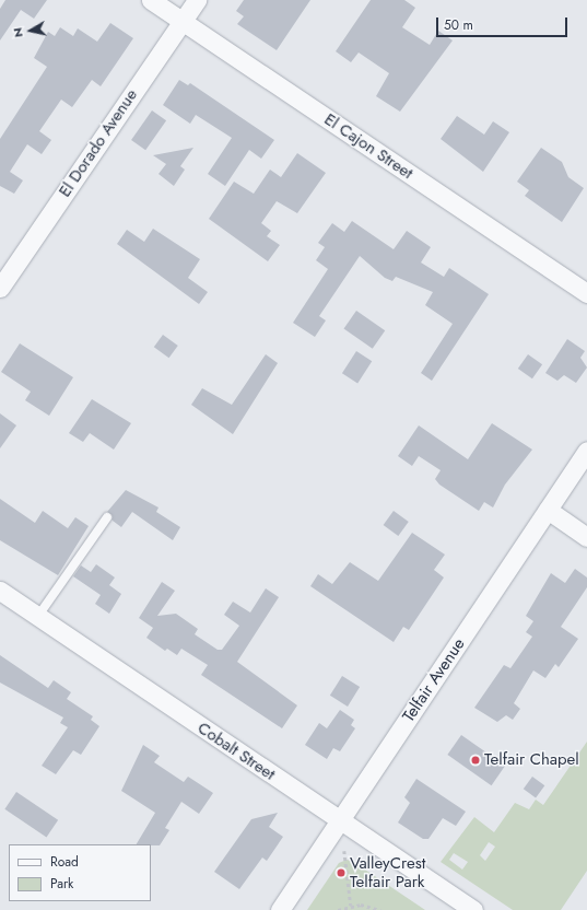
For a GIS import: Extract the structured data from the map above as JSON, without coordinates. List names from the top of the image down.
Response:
{
  "streets": {
    "street": [
      "El Dorado Avenue",
      "El Cajon Street",
      "Telfair Avenue",
      "Cobalt Street"
    ]
  },
  "crossings": [
    ["El Dorado Avenue", "El Cajon Street"],
    ["Telfair Avenue", "Cobalt Street"]
  ],
  "places": ["Telfair Chapel", "ValleyCrest Telfair Park"],
  "legend": ["Road", "Park"],
  "scale_bar": "50 m",
  "north": "left"
}
